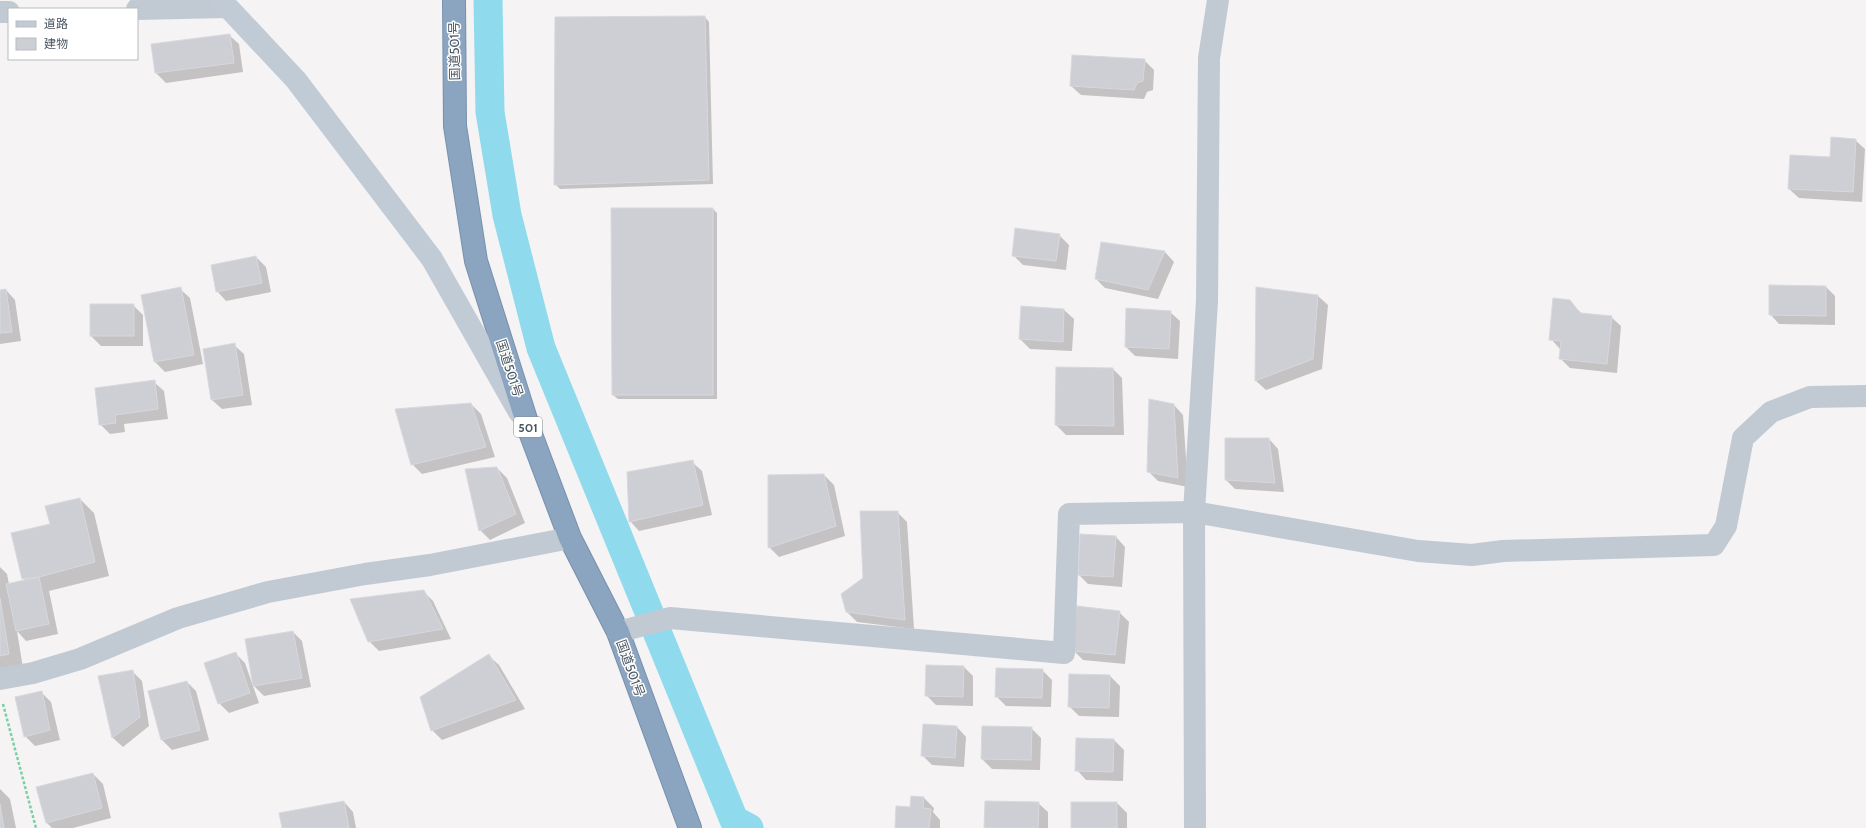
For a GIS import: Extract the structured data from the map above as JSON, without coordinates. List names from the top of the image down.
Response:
{
  "streets": {
    "highway": ["国道501号", "501"]
  },
  "legend": ["道路", "建物"]
}
